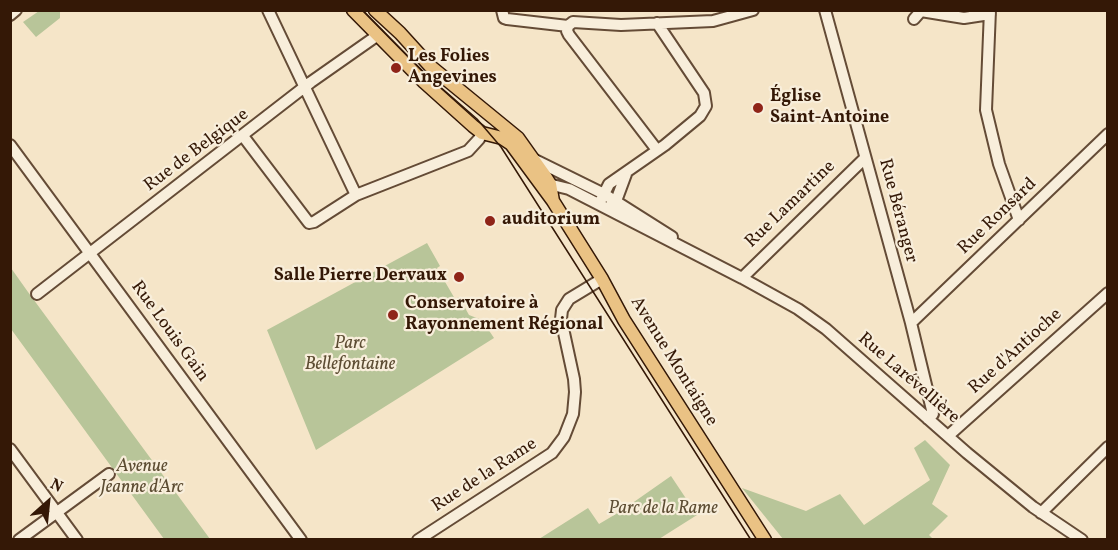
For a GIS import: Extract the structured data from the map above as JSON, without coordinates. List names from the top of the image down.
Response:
{
  "streets": {
    "main road": ["Avenue Montaigne"],
    "street": [
      "Rue de Belgique",
      "Rue Lamartine",
      "Rue Béranger",
      "Rue Ronsard",
      "Rue Louis Gain",
      "Rue d'Antioche",
      "Rue Larévellière",
      "Rue de la Rame"
    ]
  },
  "crossings": [
    ["Rue de Belgique", "Rue Louis Gain"],
    ["Rue de Belgique", "Avenue Montaigne"],
    ["Rue Lamartine", "Rue Béranger"],
    ["Rue Lamartine", "Rue Larévellière"],
    ["Rue Béranger", "Rue Ronsard"],
    ["Rue Béranger", "Rue Larévellière"],
    ["Rue d'Antioche", "Rue Larévellière"],
    ["Avenue Montaigne", "Rue Larévellière"],
    ["Avenue Montaigne", "Rue de la Rame"]
  ],
  "parks": ["Parc Bellefontaine", "Avenue Jeanne d'Arc", "Parc de la Rame"],
  "places": [
    "Les Folies Angevines",
    "Église Saint-Antoine",
    "auditorium",
    "Salle Pierre Dervaux",
    "Conservatoire à Rayonnement Régional"
  ],
  "north": "top right"
}
